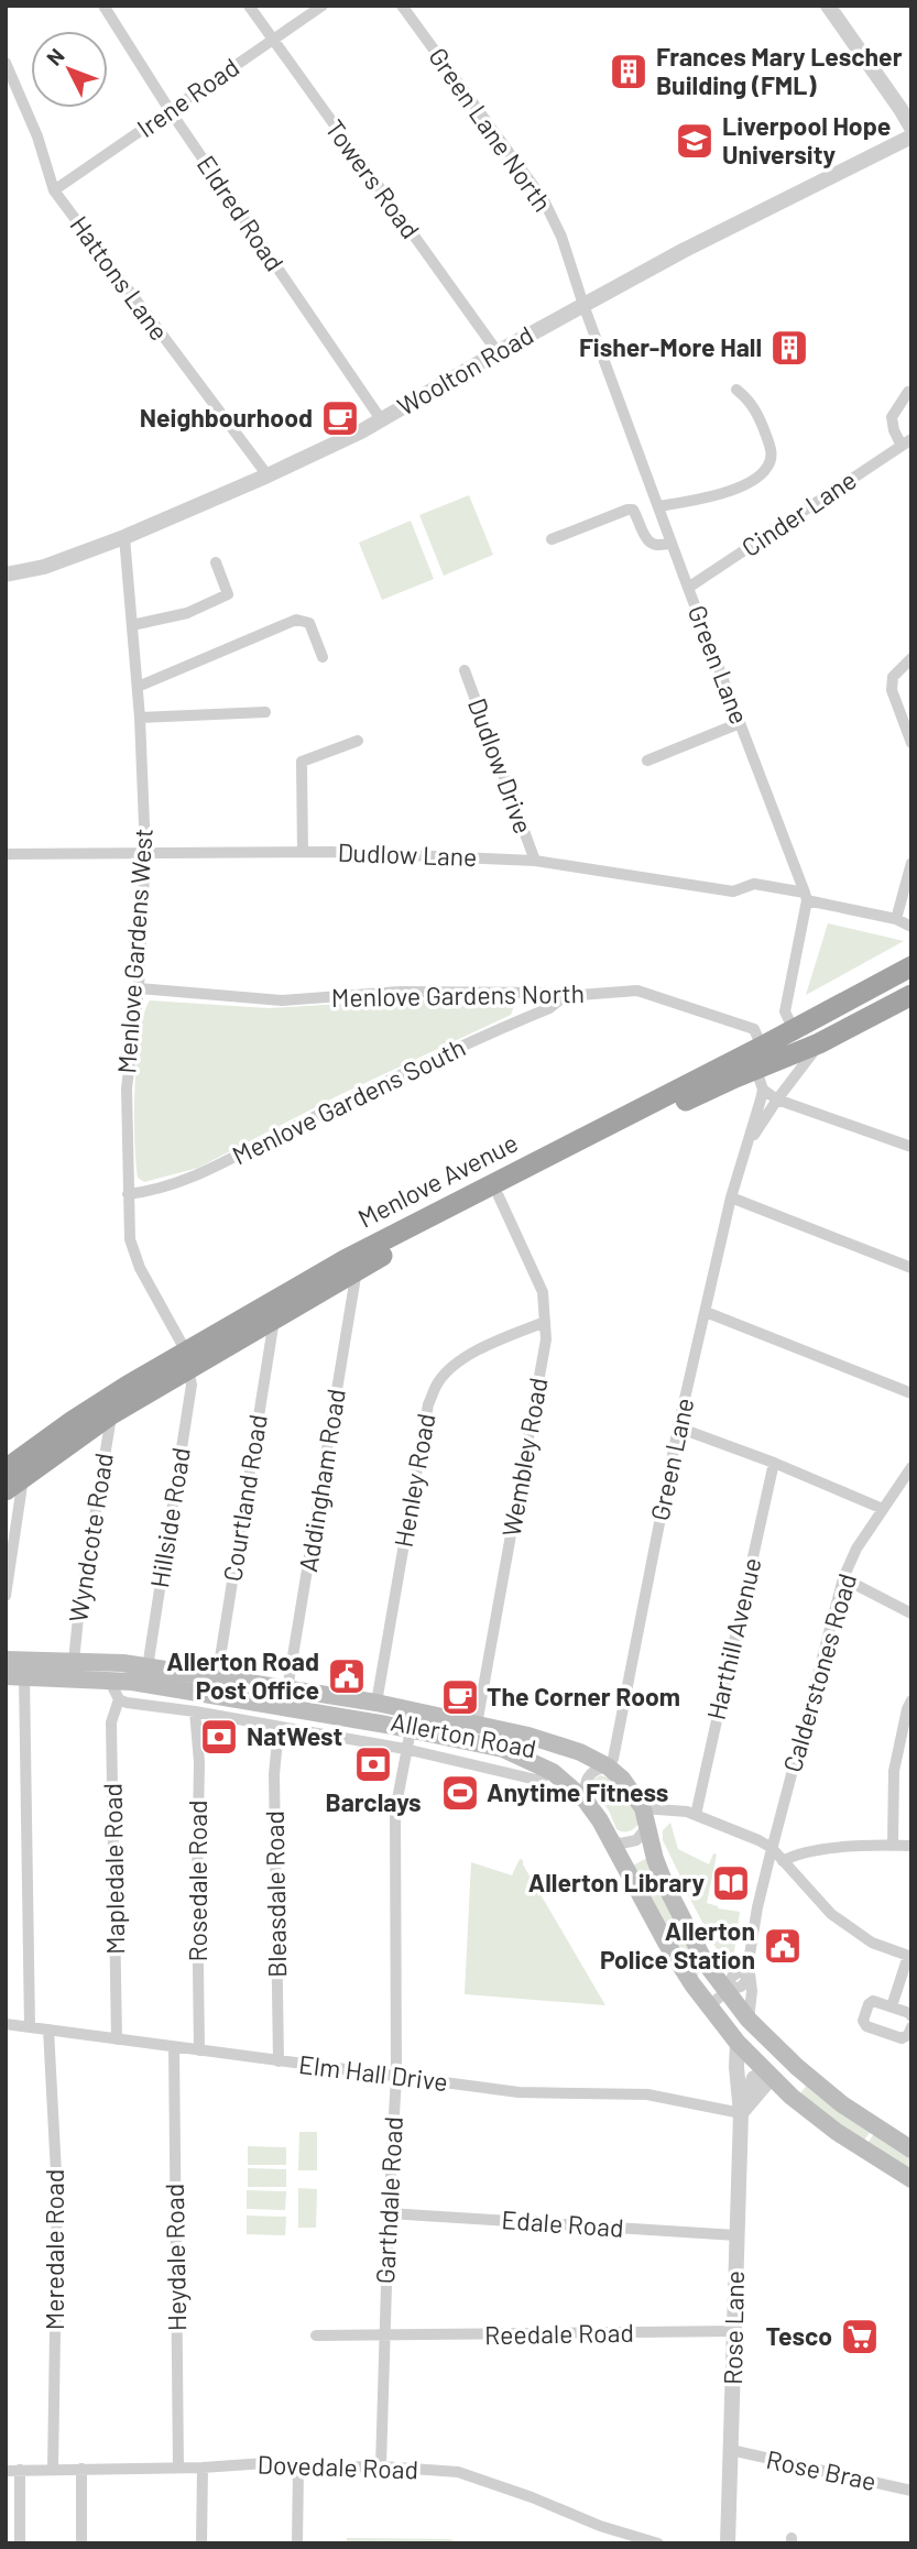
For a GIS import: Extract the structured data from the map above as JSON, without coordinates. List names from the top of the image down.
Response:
{
  "streets": {
    "highway": ["Menlove Avenue"],
    "main road": ["Allerton Road"],
    "street": [
      "Irene Road",
      "Green Lane North",
      "Towers Road",
      "Eldred Road",
      "Hattons Lane",
      "Woolton Road",
      "Cinder Lane",
      "Green Lane",
      "Dudlow Drive",
      "Dudlow Lane",
      "Menlove Gardens West",
      "Menlove Gardens North",
      "Menlove Gardens South",
      "Wembley Road",
      "Addingham Road",
      "Henley Road",
      "Courtland Road",
      "Hillside Road",
      "Wyndcote Road",
      "Harthill Avenue",
      "Calderstones Road",
      "Mapledale Road",
      "Rosedale Road",
      "Bleasdale Road",
      "Elm Hall Drive",
      "Garthdale Road",
      "Edale Road",
      "Meredale Road",
      "Heydale Road",
      "Rose Lane",
      "Reedale Road",
      "Dovedale Road",
      "Rose Brae"
    ]
  },
  "crossings": [
    ["Irene Road", "Towers Road"],
    ["Irene Road", "Eldred Road"],
    ["Irene Road", "Hattons Lane"],
    ["Green Lane North", "Woolton Road"],
    ["Green Lane North", "Green Lane"],
    ["Towers Road", "Woolton Road"],
    ["Eldred Road", "Woolton Road"],
    ["Hattons Lane", "Woolton Road"],
    ["Woolton Road", "Green Lane"],
    ["Woolton Road", "Menlove Gardens West"],
    ["Cinder Lane", "Green Lane"],
    ["Green Lane", "Dudlow Lane"],
    ["Green Lane", "Menlove Avenue"],
    ["Green Lane", "Allerton Road"],
    ["Dudlow Drive", "Dudlow Lane"],
    ["Dudlow Lane", "Menlove Gardens West"],
    ["Menlove Gardens West", "Menlove Gardens North"],
    ["Menlove Gardens West", "Menlove Gardens South"],
    ["Menlove Gardens West", "Menlove Avenue"],
    ["Menlove Gardens West", "Hillside Road"],
    ["Menlove Gardens North", "Menlove Gardens South"],
    ["Menlove Gardens North", "Menlove Avenue"],
    ["Menlove Avenue", "Wembley Road"],
    ["Menlove Avenue", "Addingham Road"],
    ["Menlove Avenue", "Courtland Road"],
    ["Menlove Avenue", "Hillside Road"],
    ["Menlove Avenue", "Wyndcote Road"],
    ["Wembley Road", "Henley Road"],
    ["Wembley Road", "Allerton Road"],
    ["Addingham Road", "Allerton Road"],
    ["Henley Road", "Allerton Road"],
    ["Courtland Road", "Allerton Road"],
    ["Hillside Road", "Allerton Road"],
    ["Wyndcote Road", "Allerton Road"],
    ["Allerton Road", "Mapledale Road"],
    ["Allerton Road", "Rosedale Road"],
    ["Allerton Road", "Bleasdale Road"],
    ["Allerton Road", "Garthdale Road"],
    ["Mapledale Road", "Elm Hall Drive"],
    ["Rosedale Road", "Elm Hall Drive"],
    ["Bleasdale Road", "Elm Hall Drive"],
    ["Elm Hall Drive", "Garthdale Road"],
    ["Elm Hall Drive", "Meredale Road"],
    ["Elm Hall Drive", "Heydale Road"],
    ["Elm Hall Drive", "Rose Lane"],
    ["Garthdale Road", "Edale Road"],
    ["Garthdale Road", "Reedale Road"],
    ["Garthdale Road", "Dovedale Road"],
    ["Edale Road", "Rose Lane"],
    ["Meredale Road", "Dovedale Road"],
    ["Heydale Road", "Dovedale Road"],
    ["Rose Lane", "Reedale Road"],
    ["Rose Lane", "Rose Brae"]
  ],
  "places": {
    "building": ["Frances Mary Lescher Building (FML)", "Fisher-More Hall"],
    "school or university": ["Liverpool Hope University"],
    "cafe": ["Neighbourhood", "The Corner Room"],
    "public building": ["Allerton Road Post Office", "Allerton Police Station"],
    "bank": ["NatWest", "Barclays"],
    "sports": ["Anytime Fitness"],
    "library": ["Allerton Library"],
    "supermarket": ["Tesco"]
  },
  "north": "top left"
}
